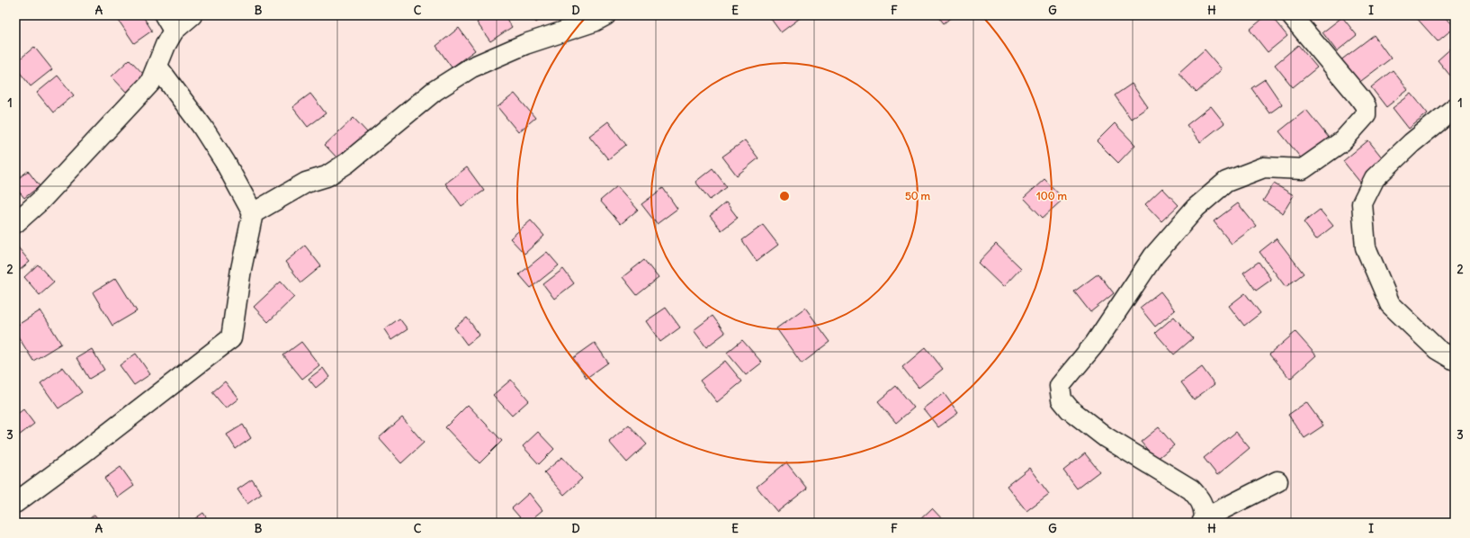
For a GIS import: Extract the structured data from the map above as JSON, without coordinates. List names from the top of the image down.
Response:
{
  "grid": {
    "columns": [
      "A",
      "B",
      "C",
      "D",
      "E",
      "F",
      "G",
      "H",
      "I"
    ],
    "rows": ["1", "2", "3"]
  },
  "rings": ["50 m", "100 m"]
}
